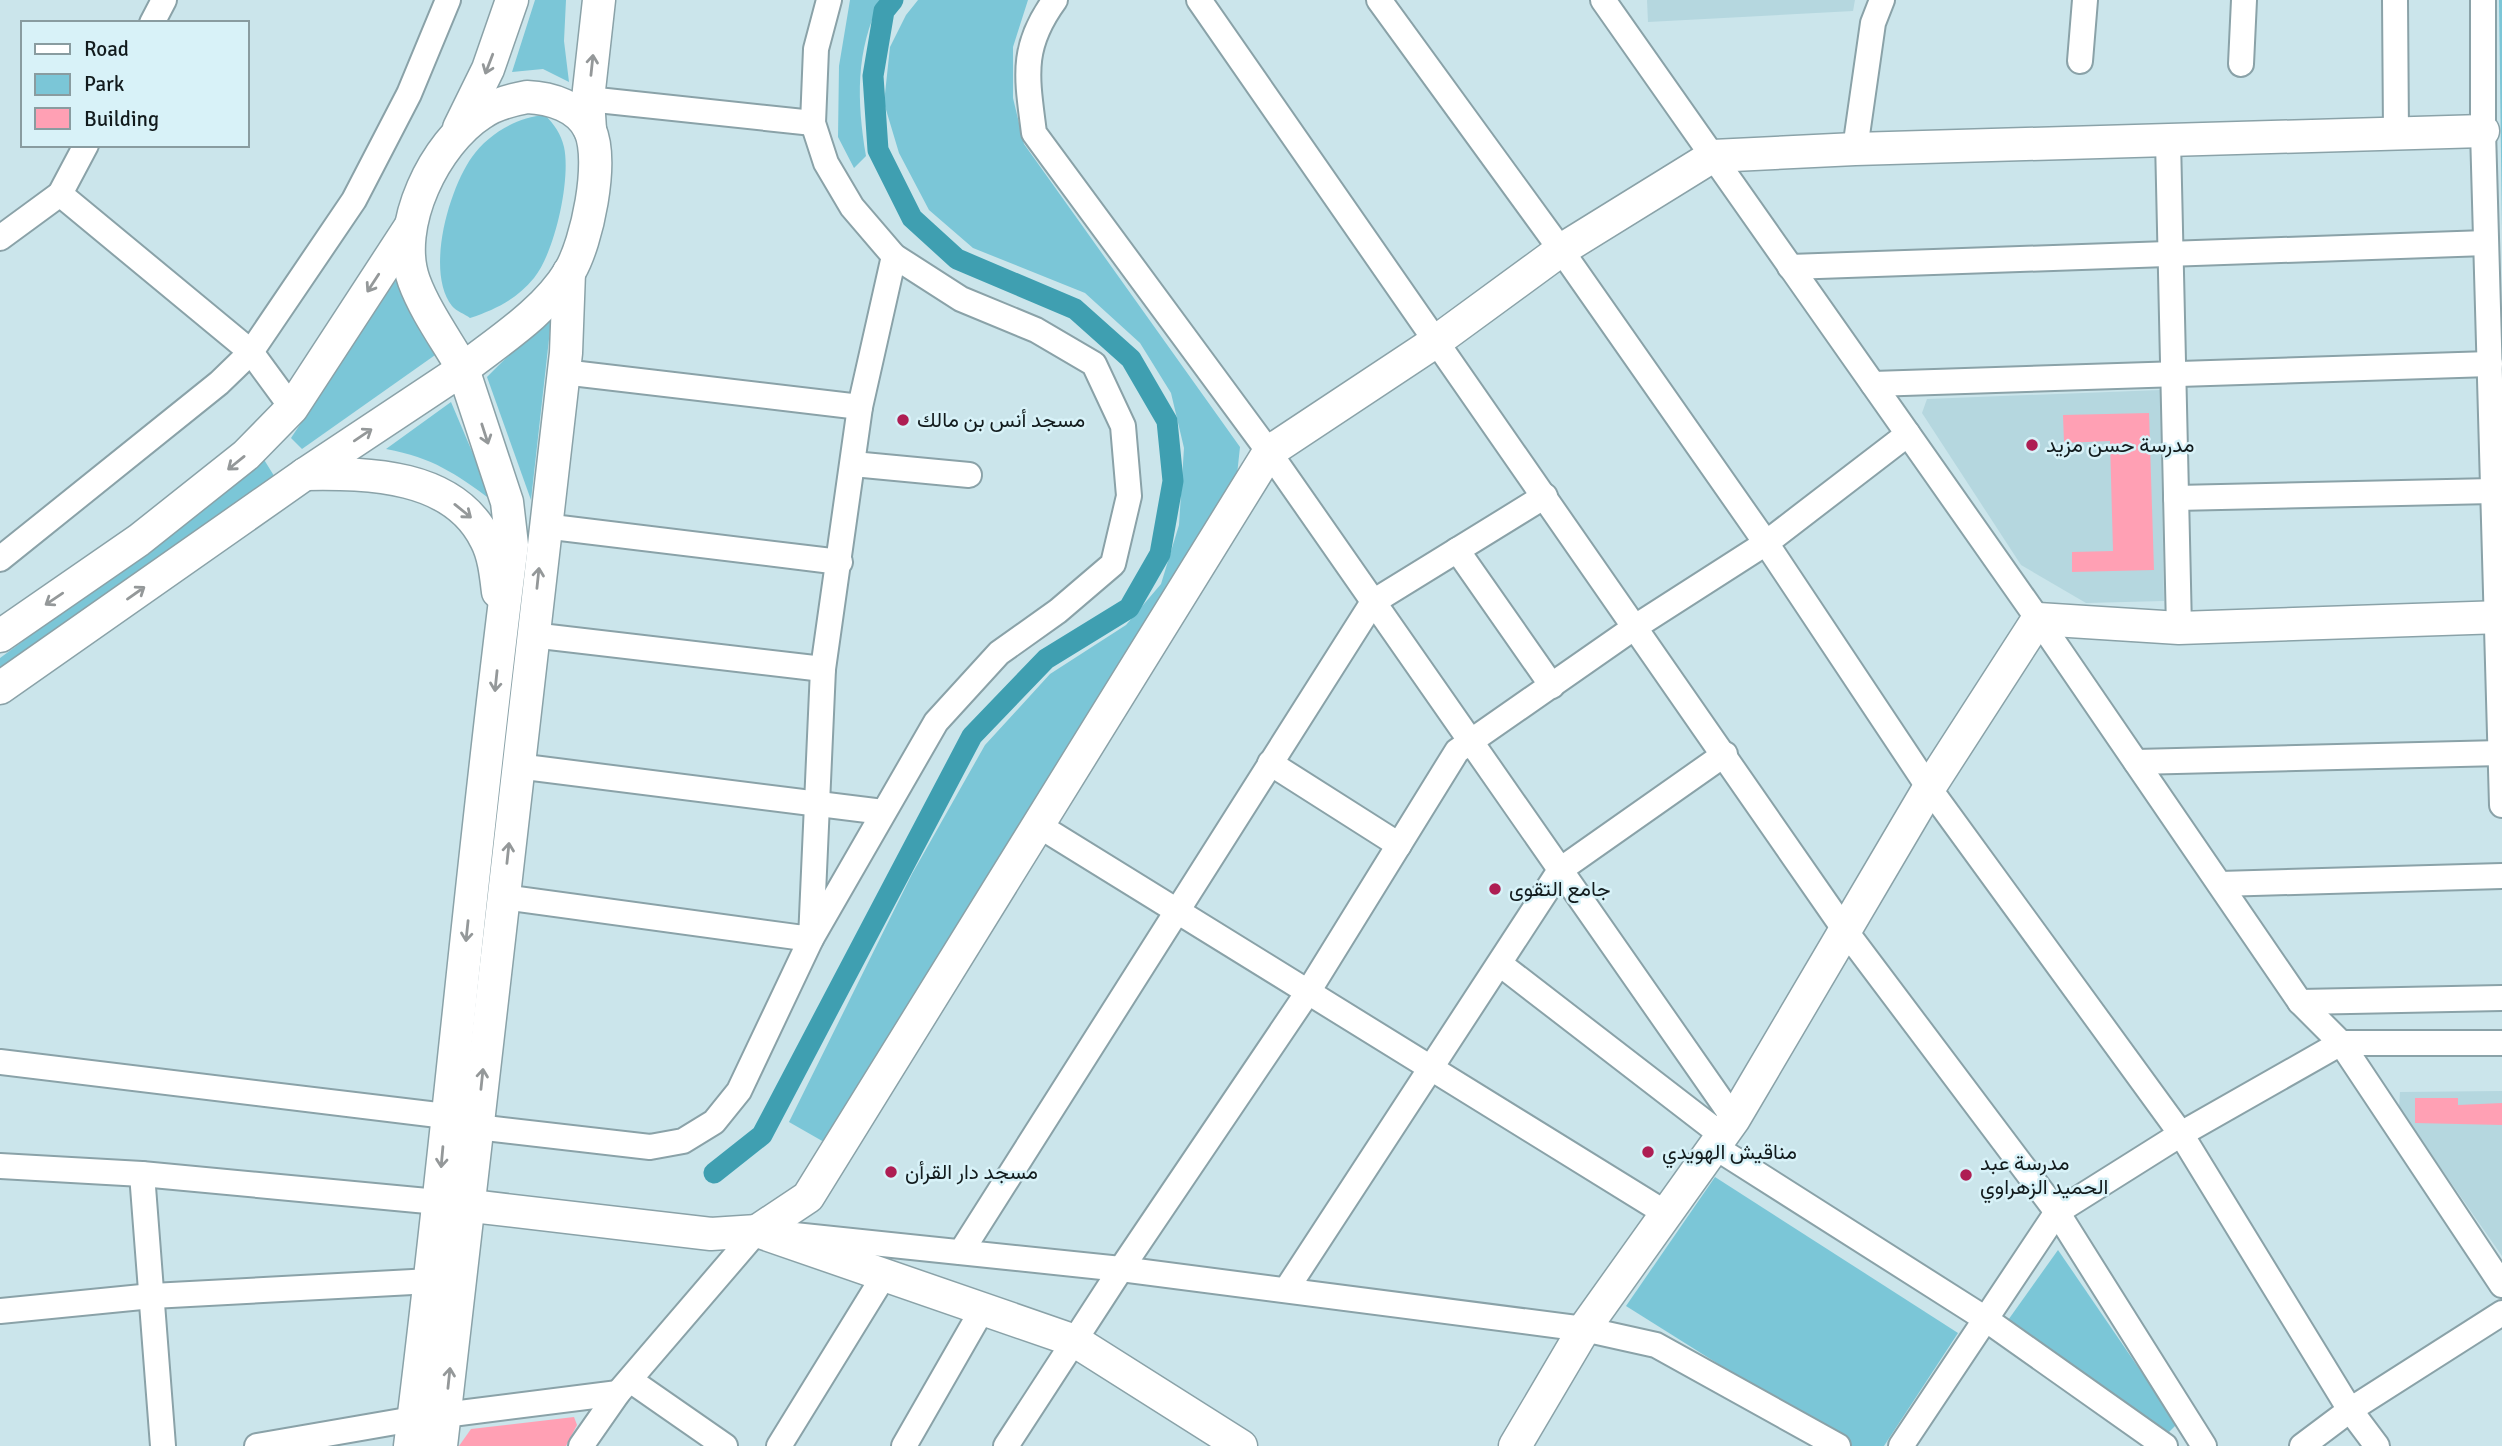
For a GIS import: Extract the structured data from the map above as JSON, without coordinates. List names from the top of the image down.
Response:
{
  "places": [
    "مسجد أنس بن مالك",
    "مدرسة حسن مزيد",
    "جامع التقوى",
    "مناقيش الهويدي",
    "مسجد دار القرأن",
    "مدرسة عبد الحميد الزهراوي"
  ],
  "legend": ["Road", "Park", "Building"]
}
